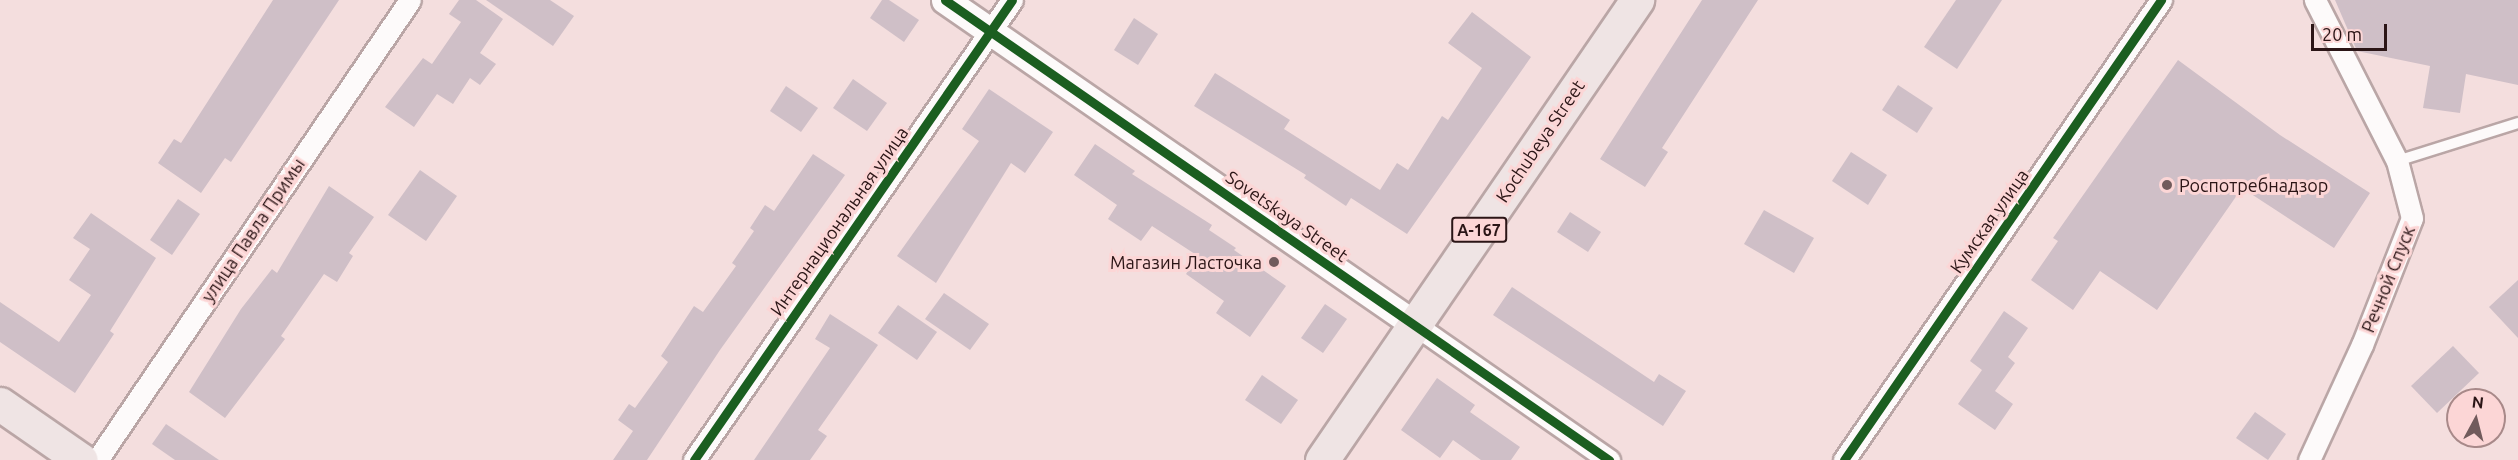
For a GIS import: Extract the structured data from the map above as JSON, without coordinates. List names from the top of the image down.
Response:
{
  "streets": {
    "main road": ["Kochubeya Street", "А-167"],
    "street": [
      "Sovetskaya Street",
      "Интернациональная улица",
      "Кумская улица",
      "улица Павла Примы",
      "Речной Спуск"
    ]
  },
  "crossings": [
    ["Kochubeya Street", "Sovetskaya Street"],
    ["Sovetskaya Street", "Интернациональная улица"]
  ],
  "places": ["Роспотребнадзор", "Магазин Ласточка"],
  "scale_bar": "20 m",
  "north": "top"
}
